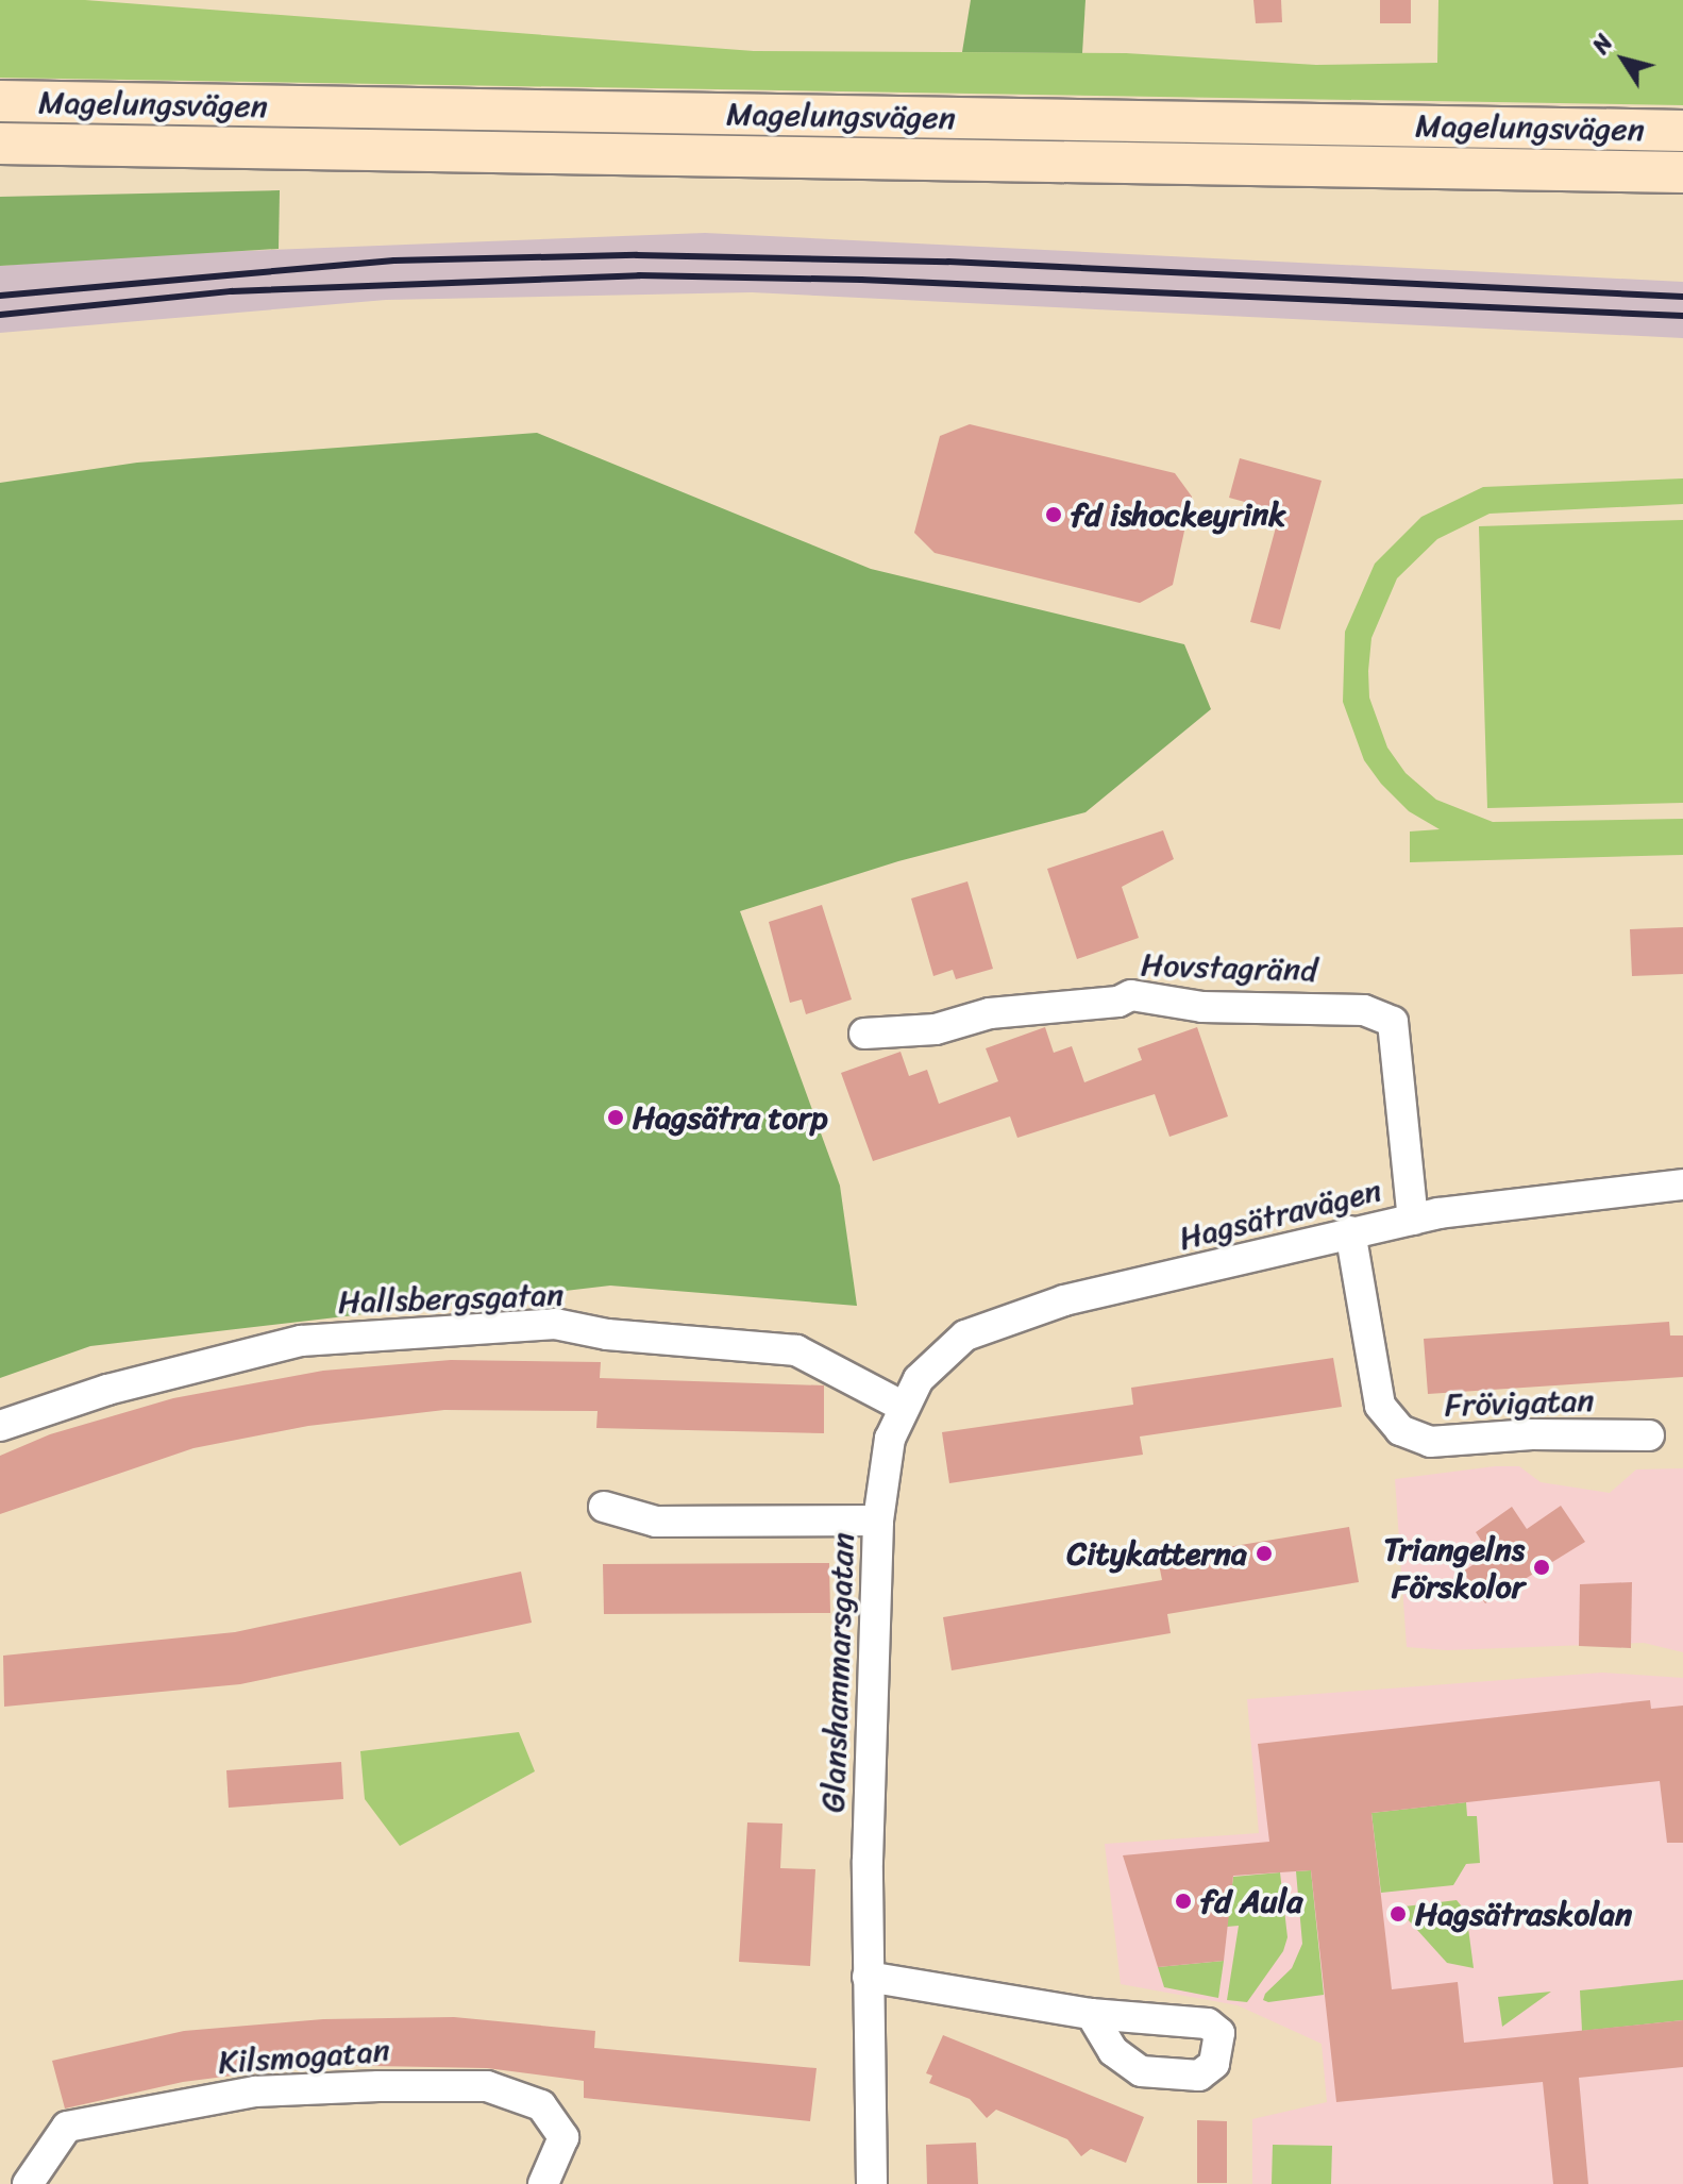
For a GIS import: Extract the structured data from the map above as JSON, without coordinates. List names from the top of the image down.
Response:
{
  "streets": {
    "main road": ["Magelungsvägen"],
    "street": [
      "Hovstagränd",
      "Hagsätravägen",
      "Hallsbergsgatan",
      "Frövigatan",
      "Glanshammarsgatan",
      "Kilsmogatan"
    ]
  },
  "crossings": [
    ["Hovstagränd", "Hagsätravägen"],
    ["Hagsätravägen", "Frövigatan"],
    ["Hagsätravägen", "Glanshammarsgatan"],
    ["Hallsbergsgatan", "Glanshammarsgatan"]
  ],
  "places": [
    "fd ishockeyrink",
    "Hagsätra torp",
    "Citykatterna",
    "Triangelns Förskolor",
    "fd Aula",
    "Hagsätraskolan"
  ],
  "north": "top left"
}
